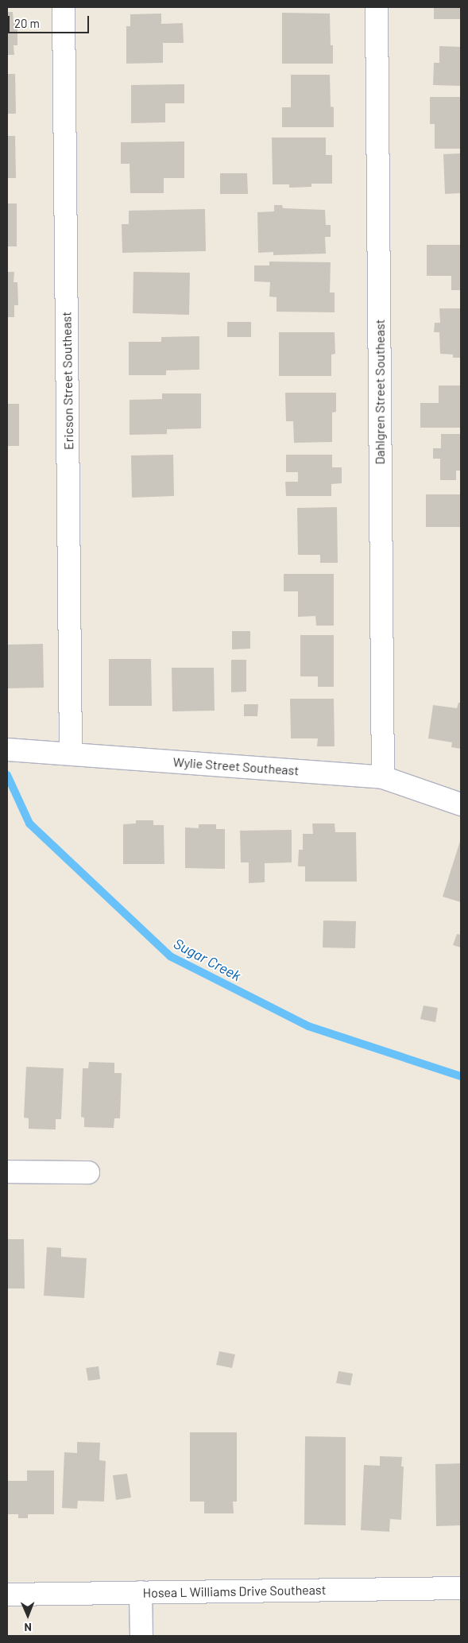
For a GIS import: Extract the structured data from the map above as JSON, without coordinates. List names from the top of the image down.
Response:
{
  "streets": {
    "street": [
      "Ericson Street Southeast",
      "Dahlgren Street Southeast",
      "Wylie Street Southeast",
      "Hosea L Williams Drive Southeast"
    ]
  },
  "crossings": [
    ["Ericson Street Southeast", "Wylie Street Southeast"],
    ["Dahlgren Street Southeast", "Wylie Street Southeast"]
  ],
  "water": ["Sugar Creek"],
  "scale_bar": "20 m",
  "north": "bottom"
}
